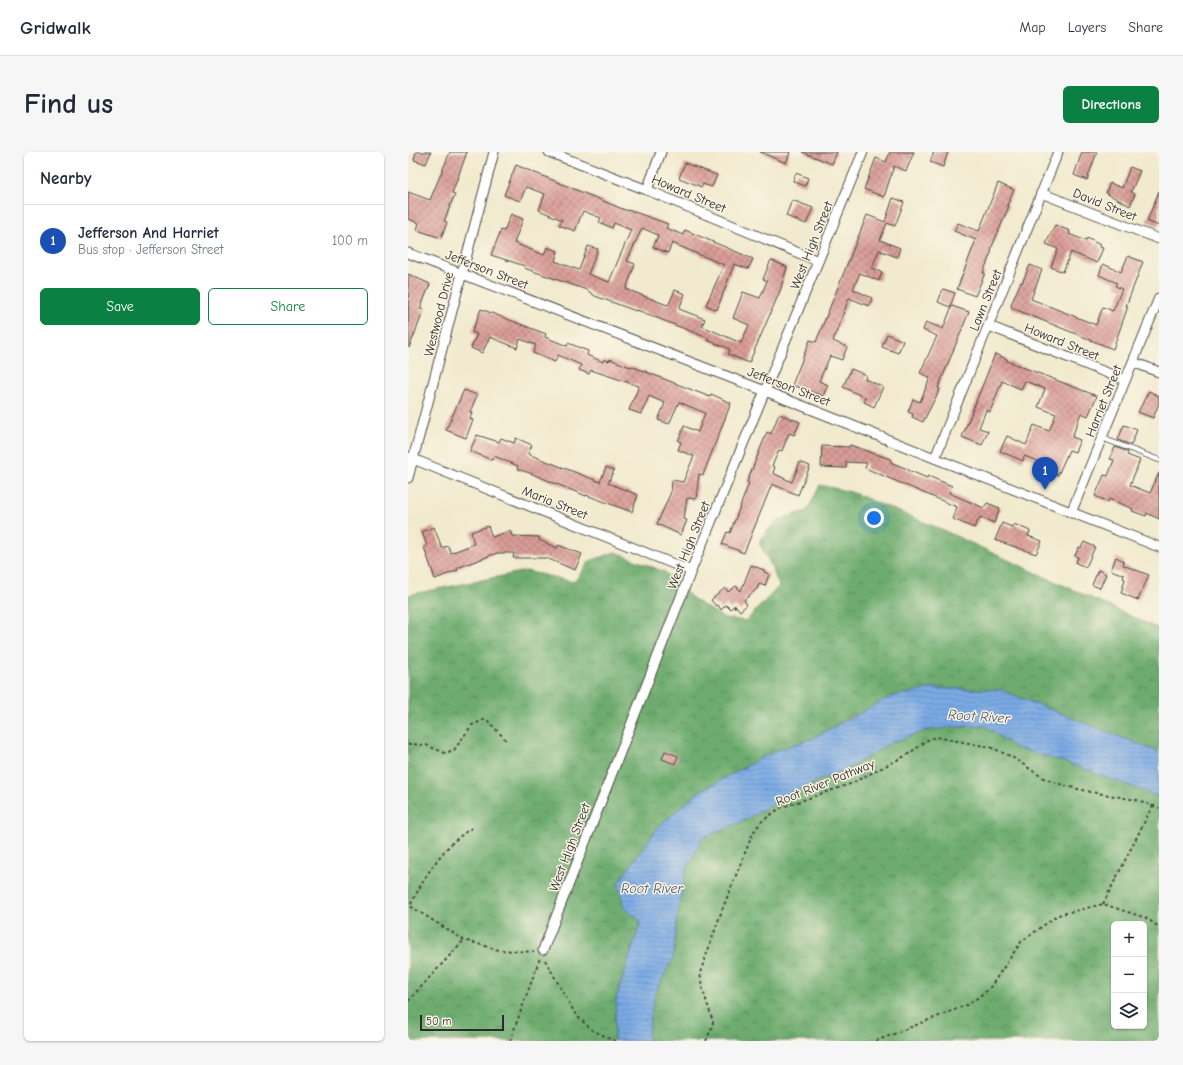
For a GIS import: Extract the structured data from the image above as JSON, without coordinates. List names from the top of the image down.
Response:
{
  "streets": {
    "street": [
      "Howard Street",
      "David Street",
      "West High Street",
      "Jefferson Street",
      "Lawn Street",
      "Westwood Drive",
      "Harriet Street",
      "Maria Street"
    ],
    "path": ["Root River Pathway"]
  },
  "crossings": [
    ["Howard Street", "West High Street"],
    ["Howard Street", "Lawn Street"],
    ["Howard Street", "Harriet Street"],
    ["David Street", "Lawn Street"],
    ["West High Street", "Jefferson Street"],
    ["West High Street", "Maria Street"],
    ["Jefferson Street", "Lawn Street"],
    ["Jefferson Street", "Westwood Drive"],
    ["Jefferson Street", "Harriet Street"],
    ["Westwood Drive", "Maria Street"]
  ],
  "water": ["Root River"],
  "scale_bar": "50 m",
  "page": {
    "header": "Gridwalk",
    "nav": ["Map", "Layers", "Share"],
    "buttons": [
      "Directions",
      ["Save", "Share"]
    ],
    "title": "Find us",
    "heading": "Nearby",
    "list": [
      {
        "mark": "1",
        "name": "Jefferson And Harriet",
        "note": "Bus stop · Jefferson Street",
        "value": "100 m"
      }
    ],
    "pins": "1",
    "map_buttons": ["+", "−"],
    "scale": "50 m"
  }
}
